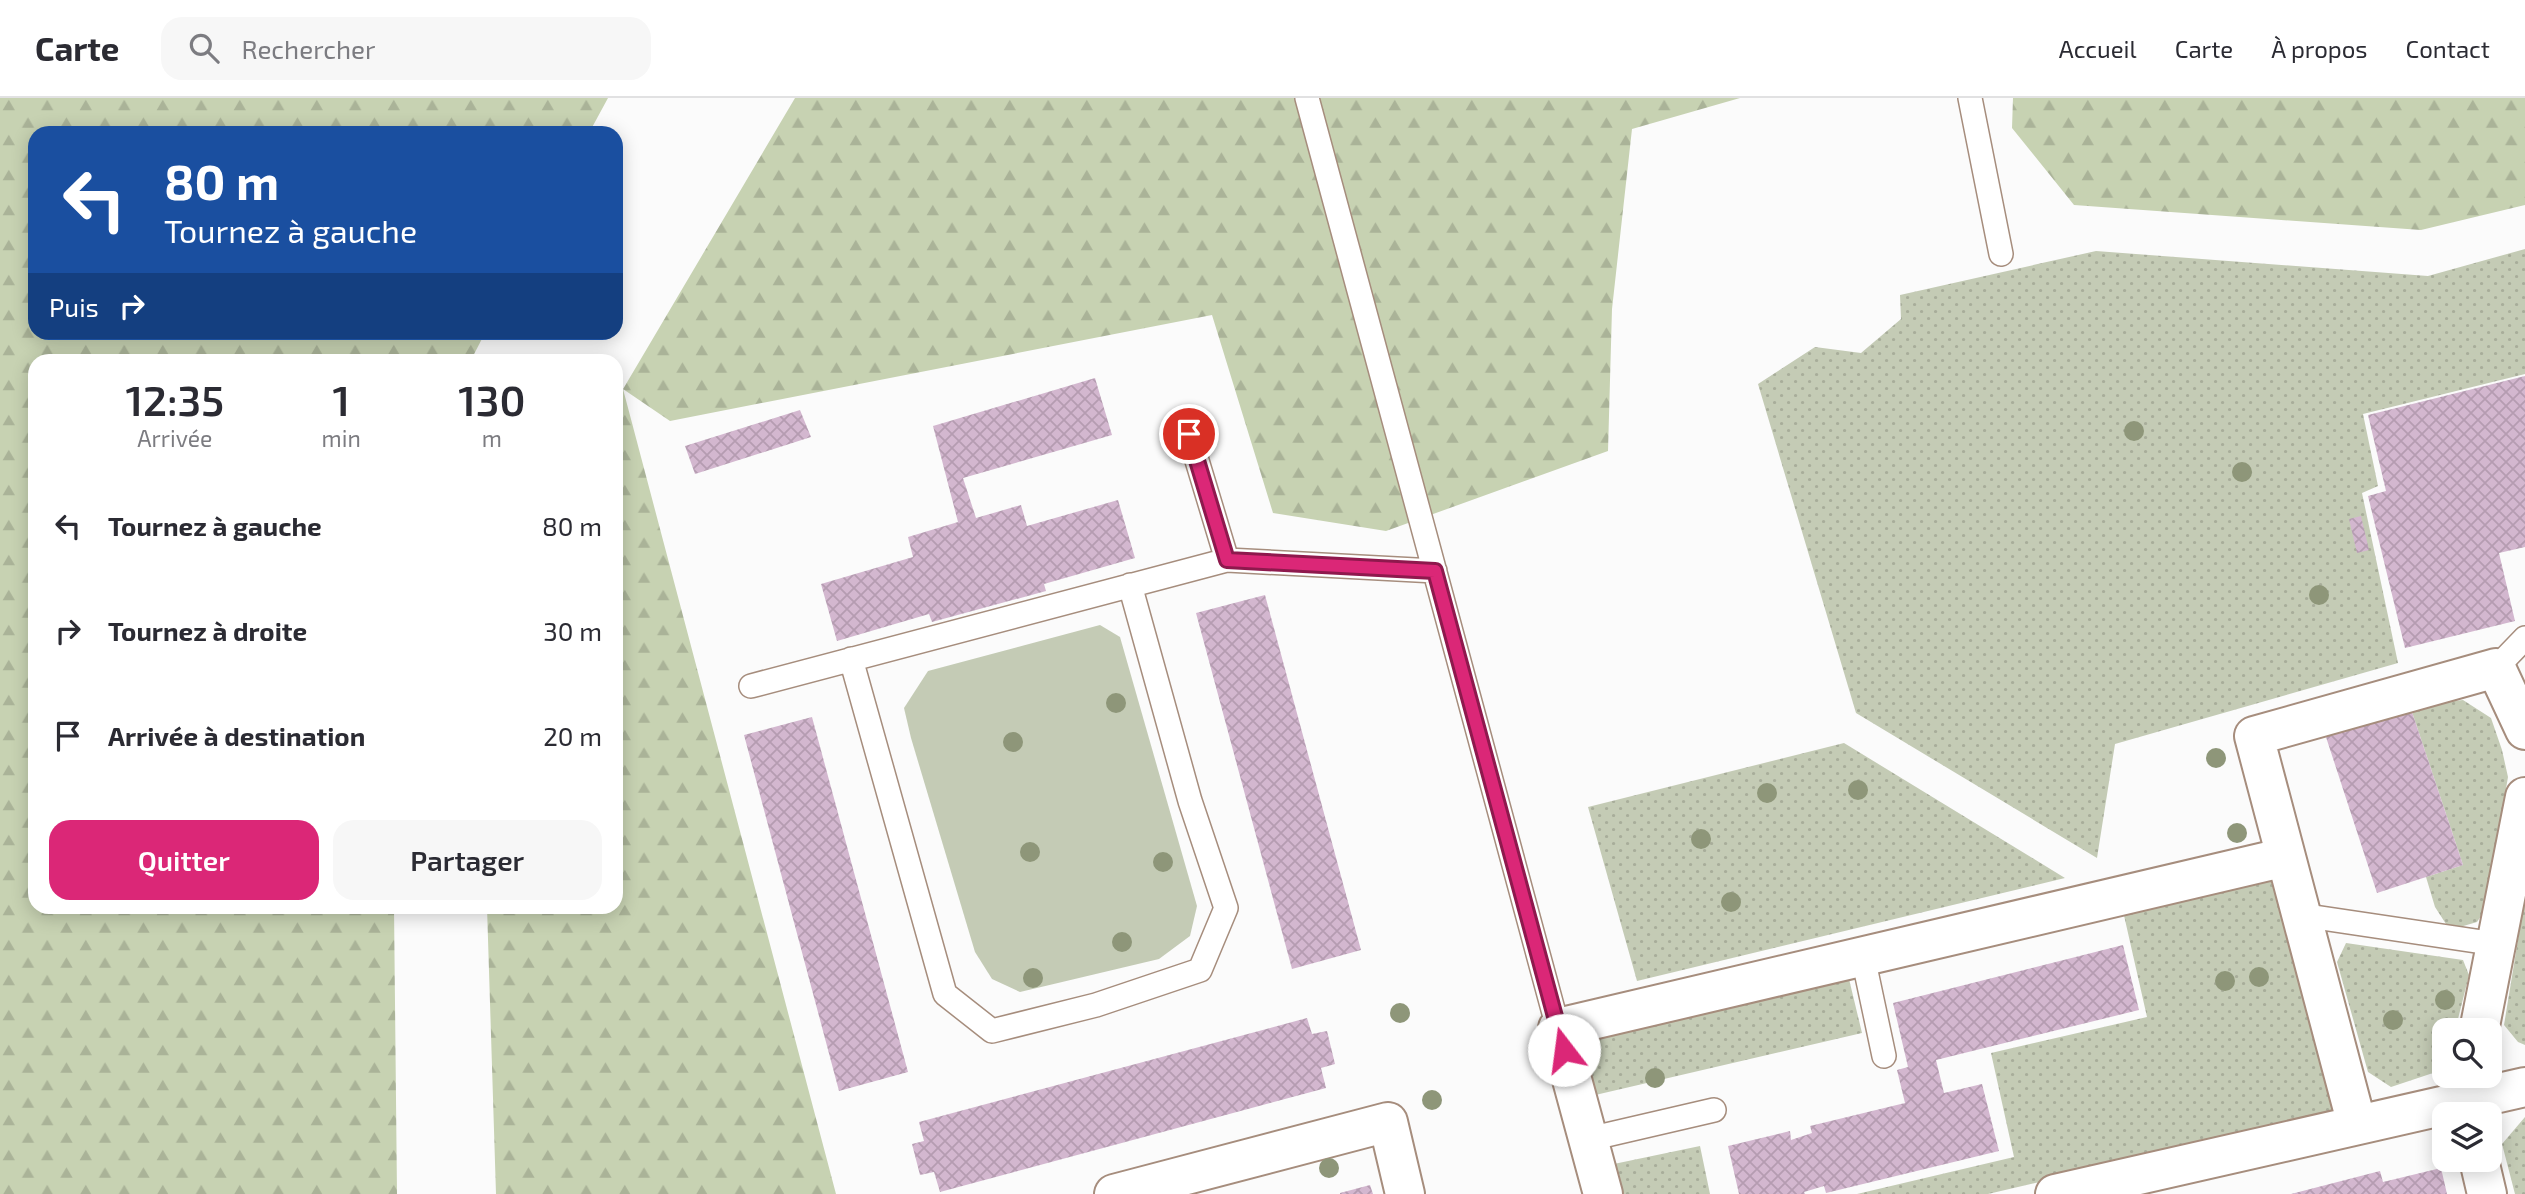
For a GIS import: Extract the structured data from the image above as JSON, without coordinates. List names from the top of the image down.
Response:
{
  "page": {
    "header": "Carte",
    "search": "Rechercher",
    "nav": [
      "Accueil",
      "Carte",
      "À propos",
      "Contact"
    ],
    "turn": ["80 m", "Tournez à gauche"],
    "then": "Puis",
    "eta": [
      "12:35",
      "Arrivée",
      "1",
      "min",
      "130",
      "m"
    ],
    "list": [
      {
        "name": "Tournez à gauche",
        "value": "80 m"
      },
      {
        "name": "Tournez à droite",
        "value": "30 m"
      },
      {
        "name": "Arrivée à destination",
        "value": "20 m"
      }
    ],
    "buttons": ["Quitter", "Partager"]
  }
}
